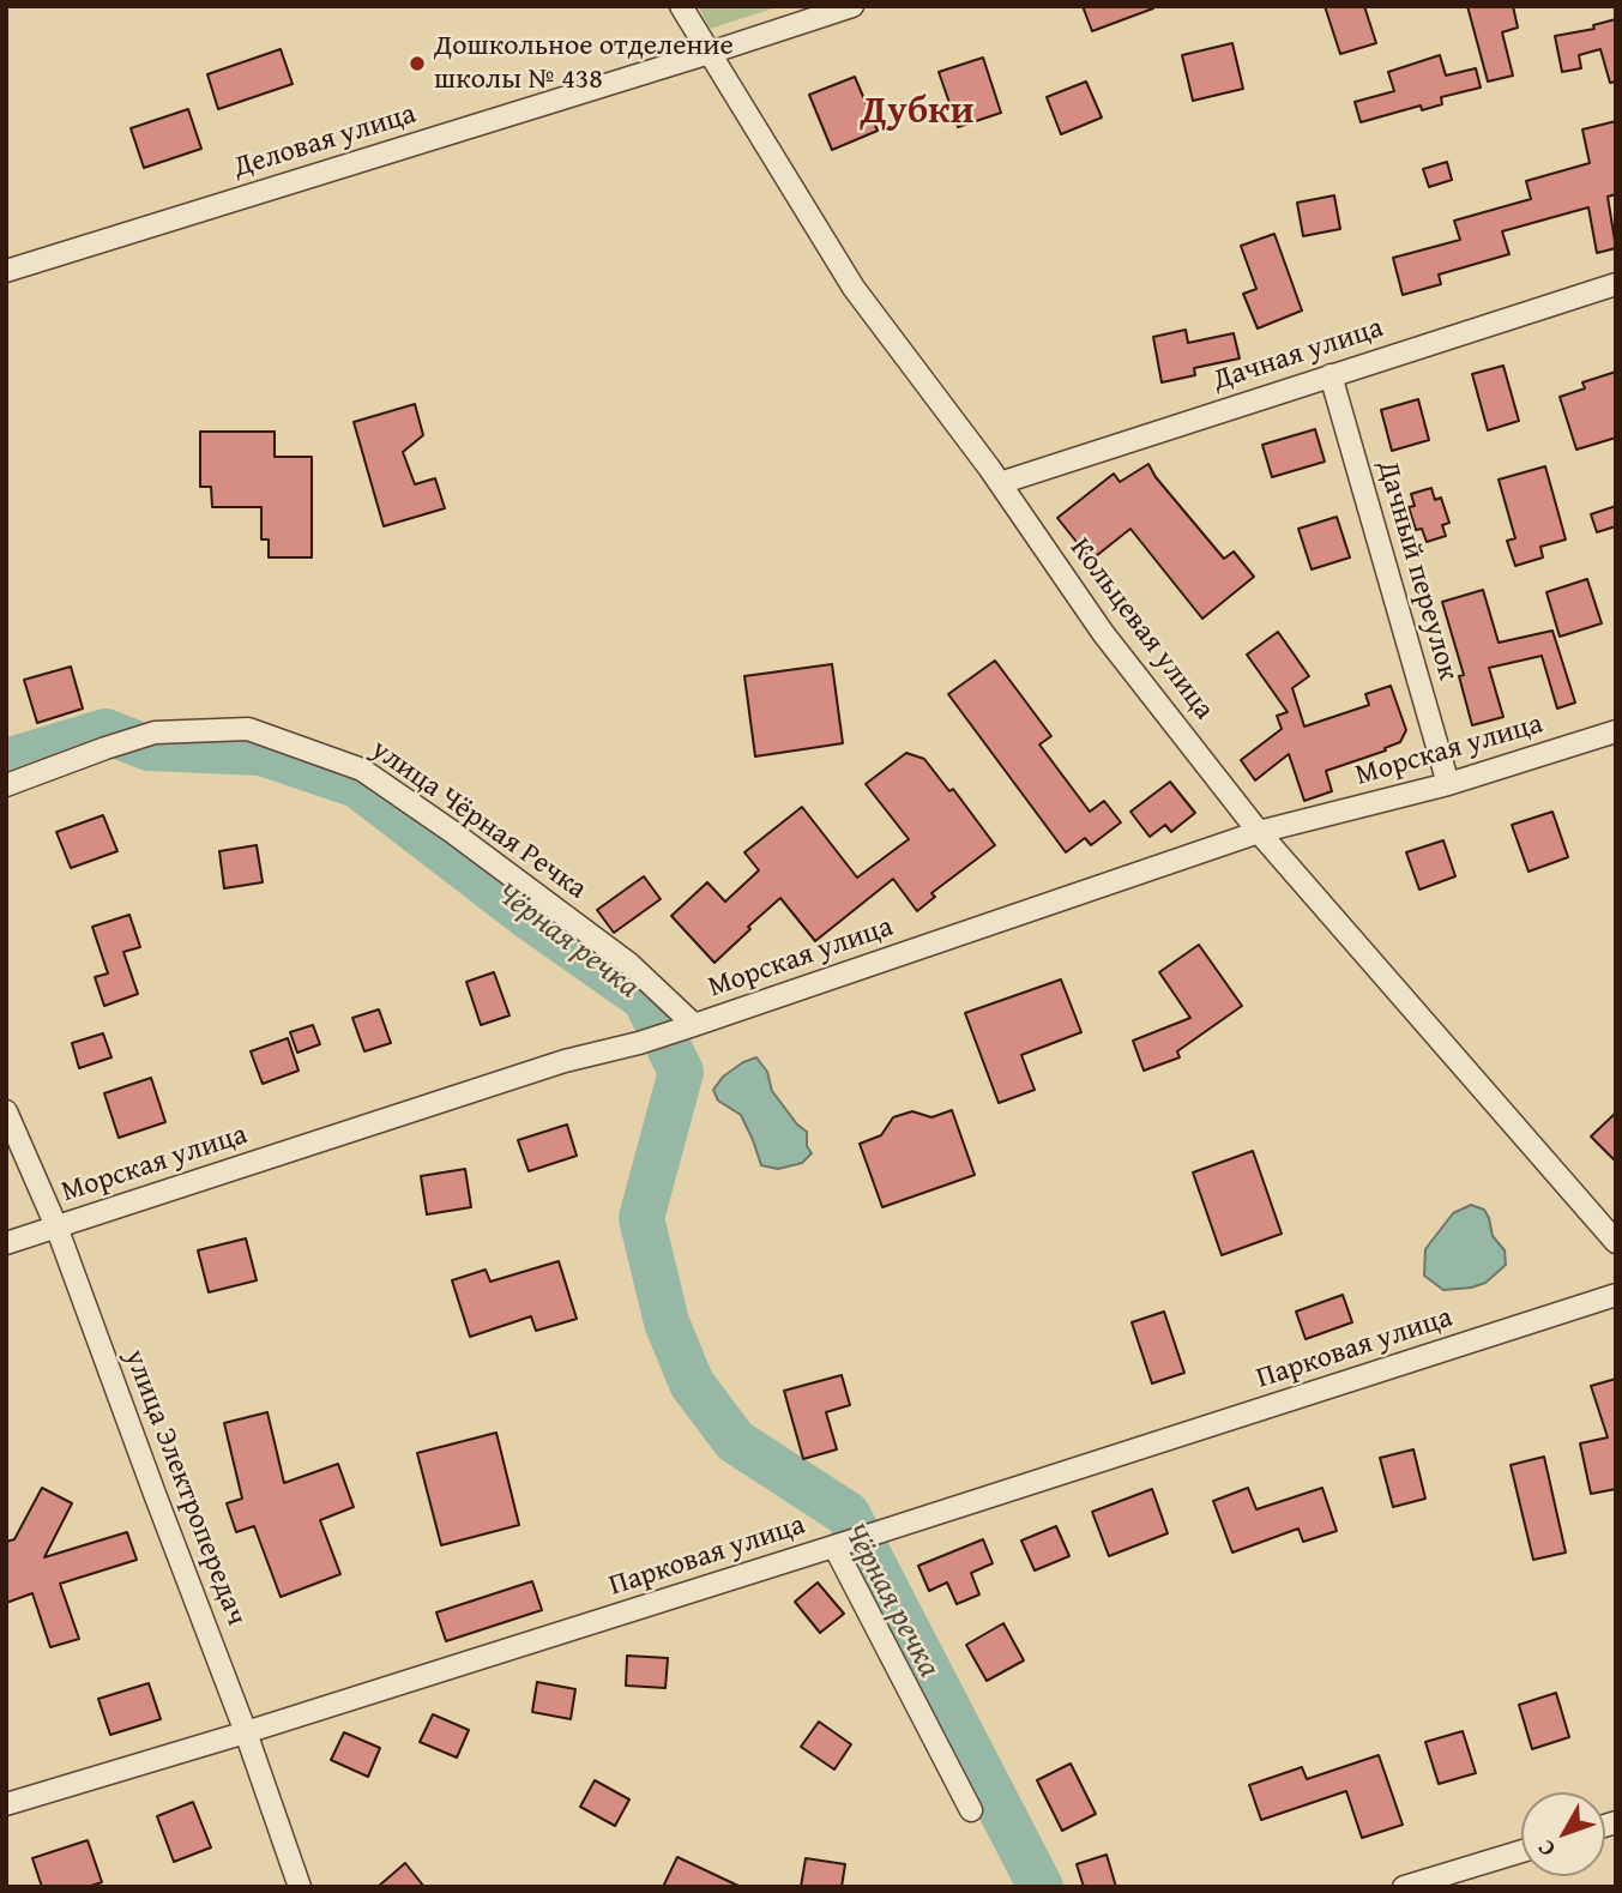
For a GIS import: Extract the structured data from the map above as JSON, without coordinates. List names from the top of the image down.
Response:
{
  "streets": {
    "street": [
      "Деловая улица",
      "Дачная улица",
      "Дачный переулок",
      "Кольцевая улица",
      "Морская улица",
      "улица Чёрная Речка",
      "Парковая улица",
      "улица Электропередач"
    ]
  },
  "crossings": [
    ["Деловая улица", "Кольцевая улица"],
    ["Дачная улица", "Дачный переулок"],
    ["Дачная улица", "Кольцевая улица"],
    ["Дачный переулок", "Морская улица"],
    ["Кольцевая улица", "Морская улица"],
    ["Морская улица", "улица Чёрная Речка"],
    ["Морская улица", "улица Электропередач"],
    ["Парковая улица", "улица Электропередач"]
  ],
  "districts": ["Дубки"],
  "water": ["Чёрная речка"],
  "places": ["Дошкольное отделение школы № 438"],
  "north": "bottom left"
}
